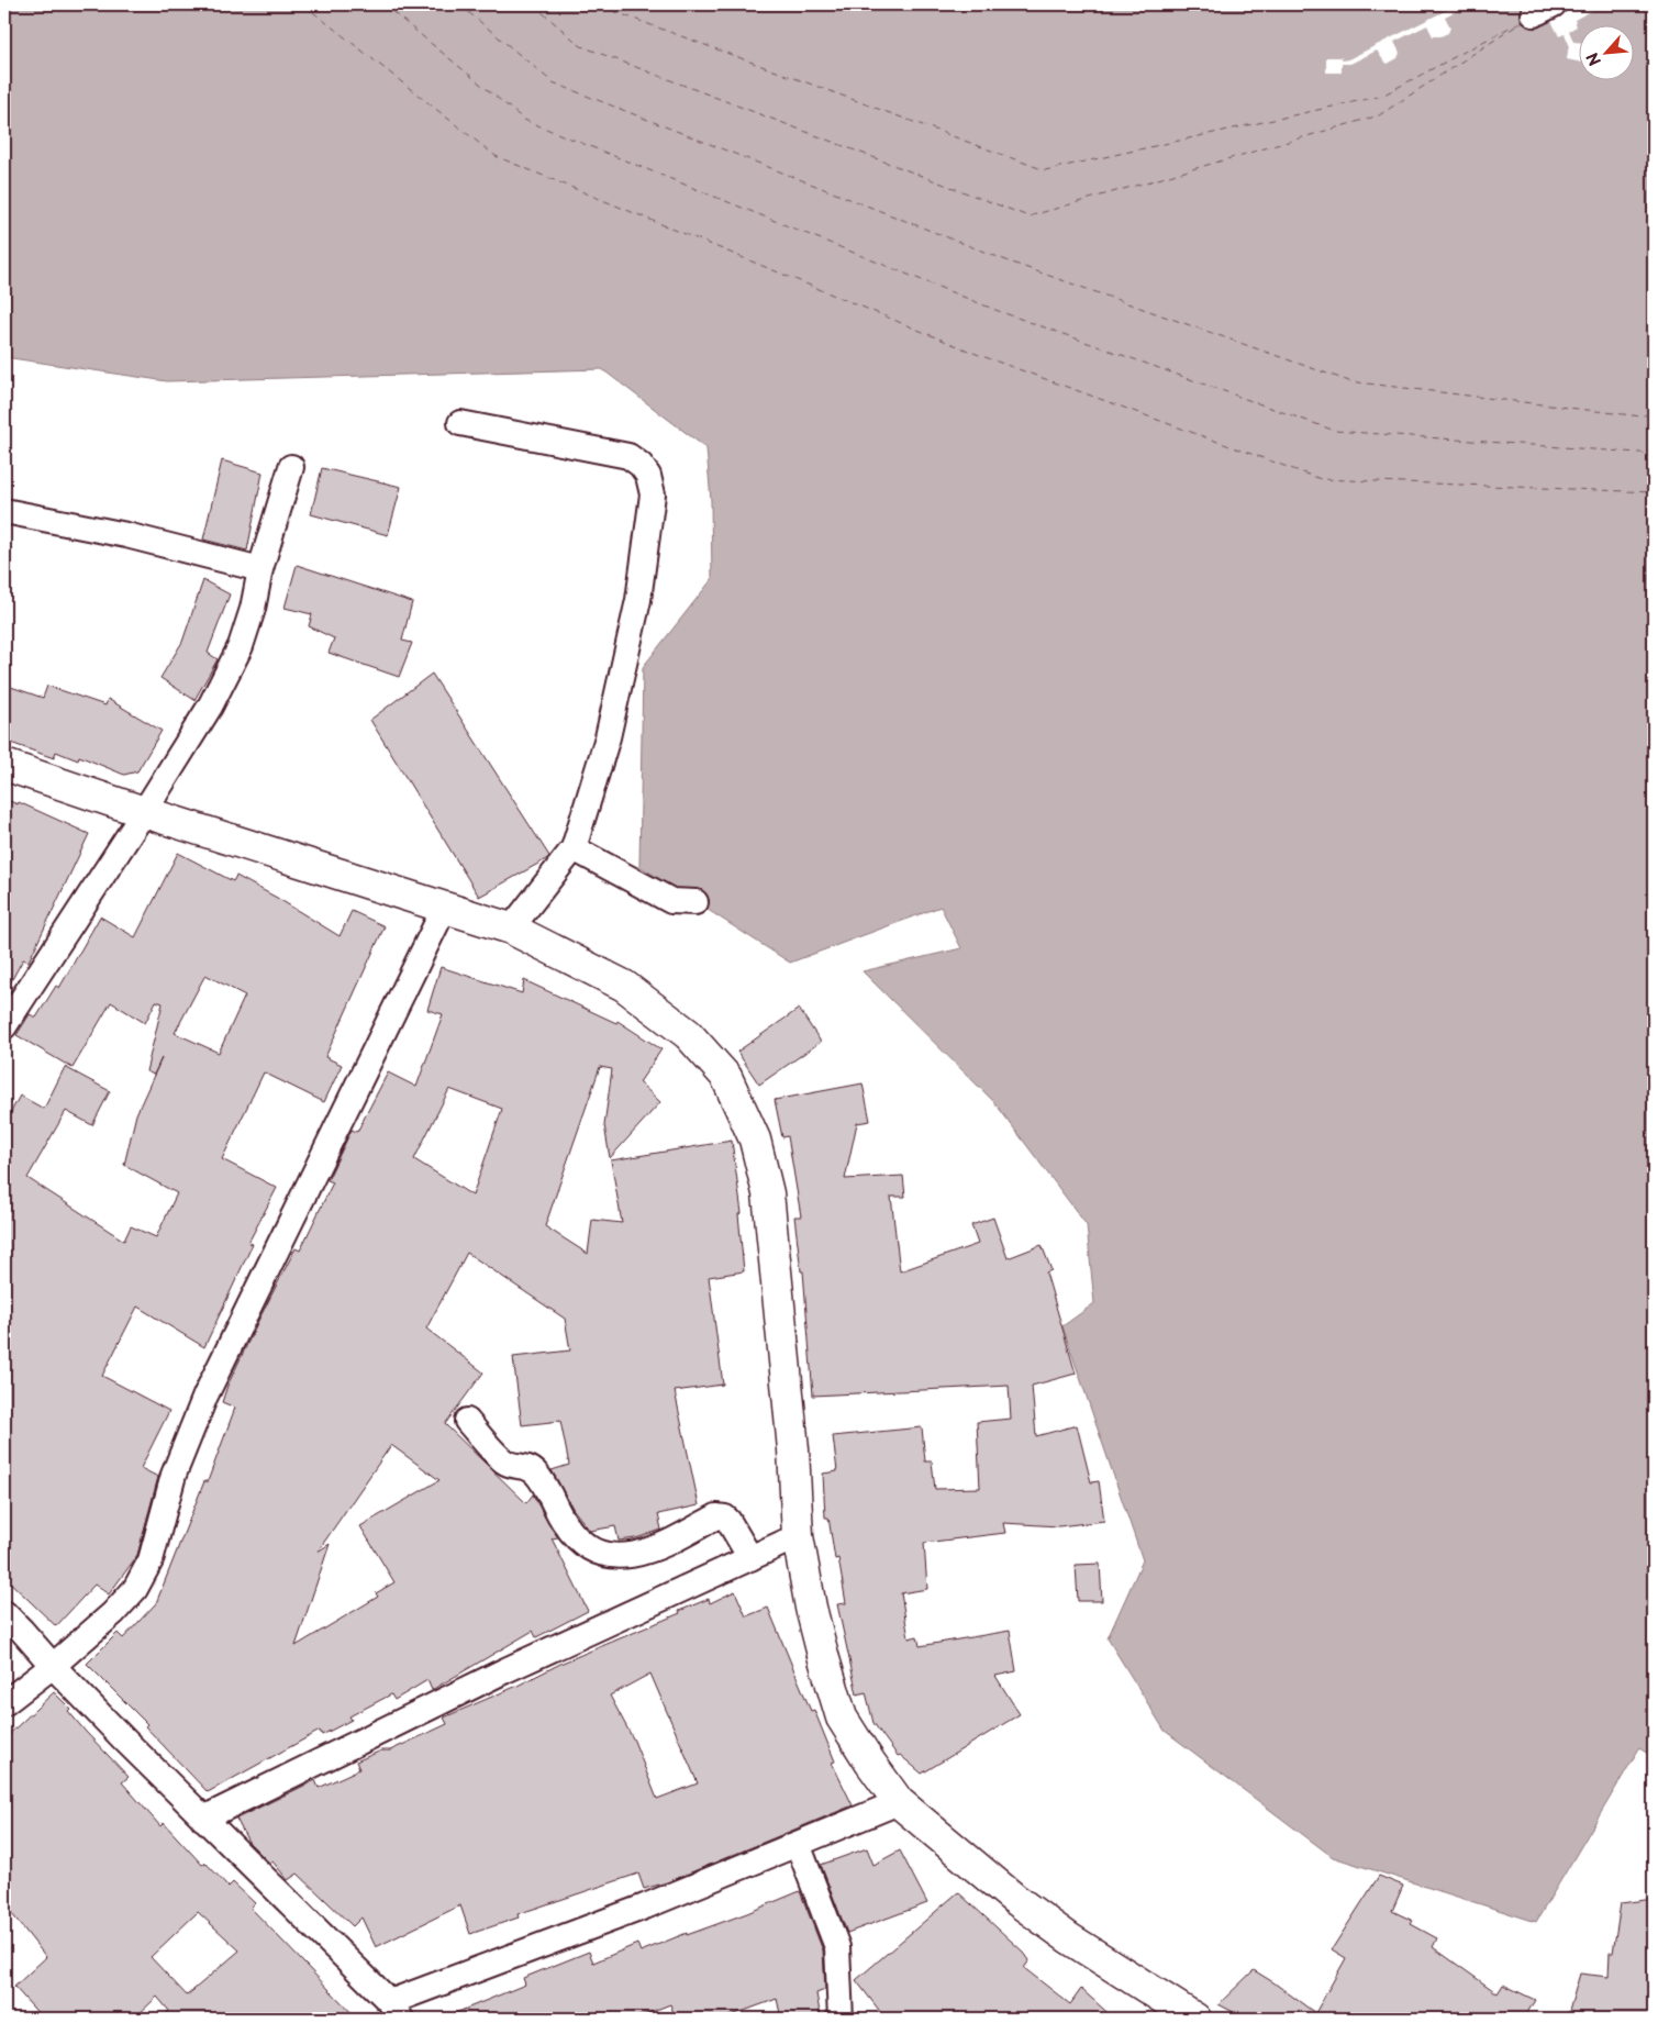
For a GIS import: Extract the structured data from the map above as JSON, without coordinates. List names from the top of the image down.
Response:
{
  "north": "bottom left"
}
